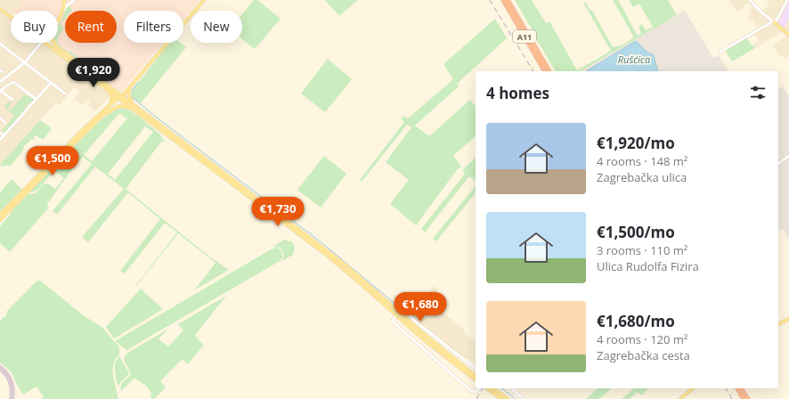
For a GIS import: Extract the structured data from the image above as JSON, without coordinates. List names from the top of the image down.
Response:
{
  "streets": {
    "highway": ["A11"]
  },
  "water": ["Rušćica"],
  "page": {
    "chip": [
      "Buy",
      "Rent",
      "Filters",
      "New"
    ],
    "price": [
      "€1,920",
      "€1,500",
      "€1,730",
      "€1,680"
    ],
    "heading": "4 homes",
    "list": [
      {
        "name": "€1,920/mo",
        "note": "4 rooms · 148 m² · Zagrebačka ulica"
      },
      {
        "name": "€1,500/mo",
        "note": "3 rooms · 110 m² · Ulica Rudolfa Fizira"
      },
      {
        "name": "€1,680/mo",
        "note": "4 rooms · 120 m² · Zagrebačka cesta"
      }
    ]
  }
}
